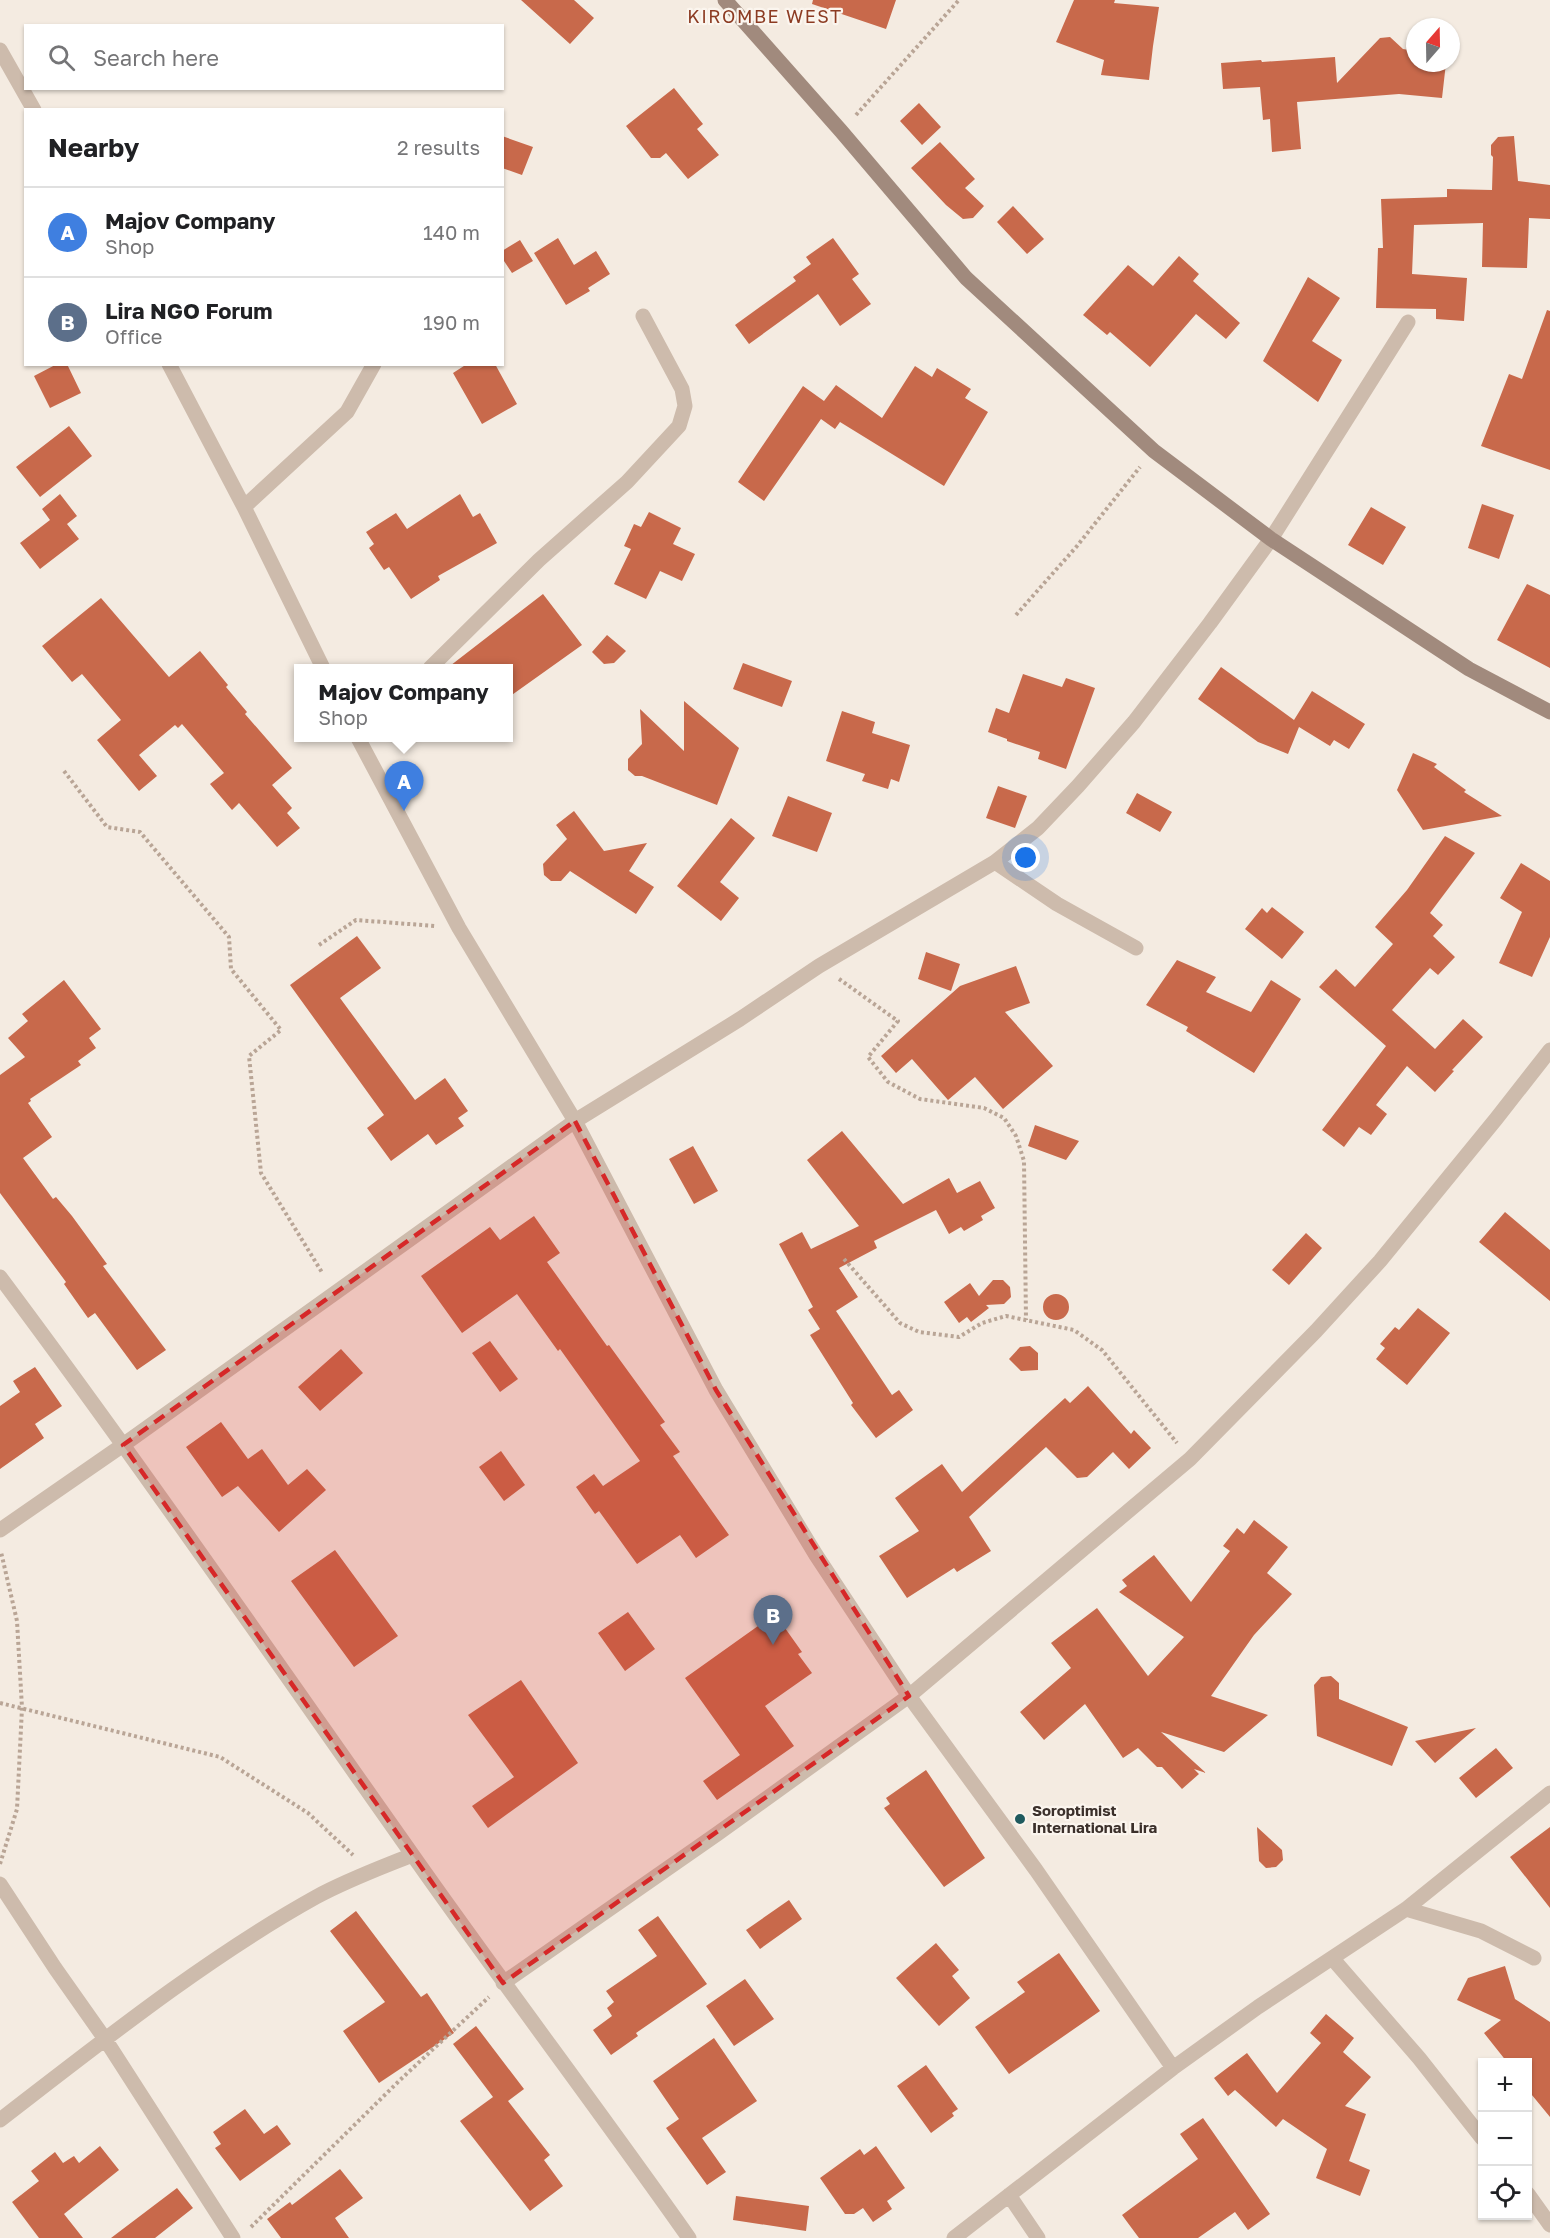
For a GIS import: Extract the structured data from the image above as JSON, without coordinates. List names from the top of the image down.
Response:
{
  "districts": ["KIROMBE WEST"],
  "places": ["Soroptimist International Lira"],
  "north": "top",
  "page": {
    "search": "Search here",
    "heading": ["Nearby", "2 results"],
    "list": [
      {
        "mark": "A",
        "name": "Majov Company",
        "note": "Shop",
        "value": "140 m"
      },
      {
        "mark": "B",
        "name": "Lira NGO Forum",
        "note": "Office",
        "value": "190 m"
      }
    ],
    "popup": ["Majov Company", "Shop"],
    "pins": ["A", "B"],
    "map_buttons": ["+", "−"]
  }
}
